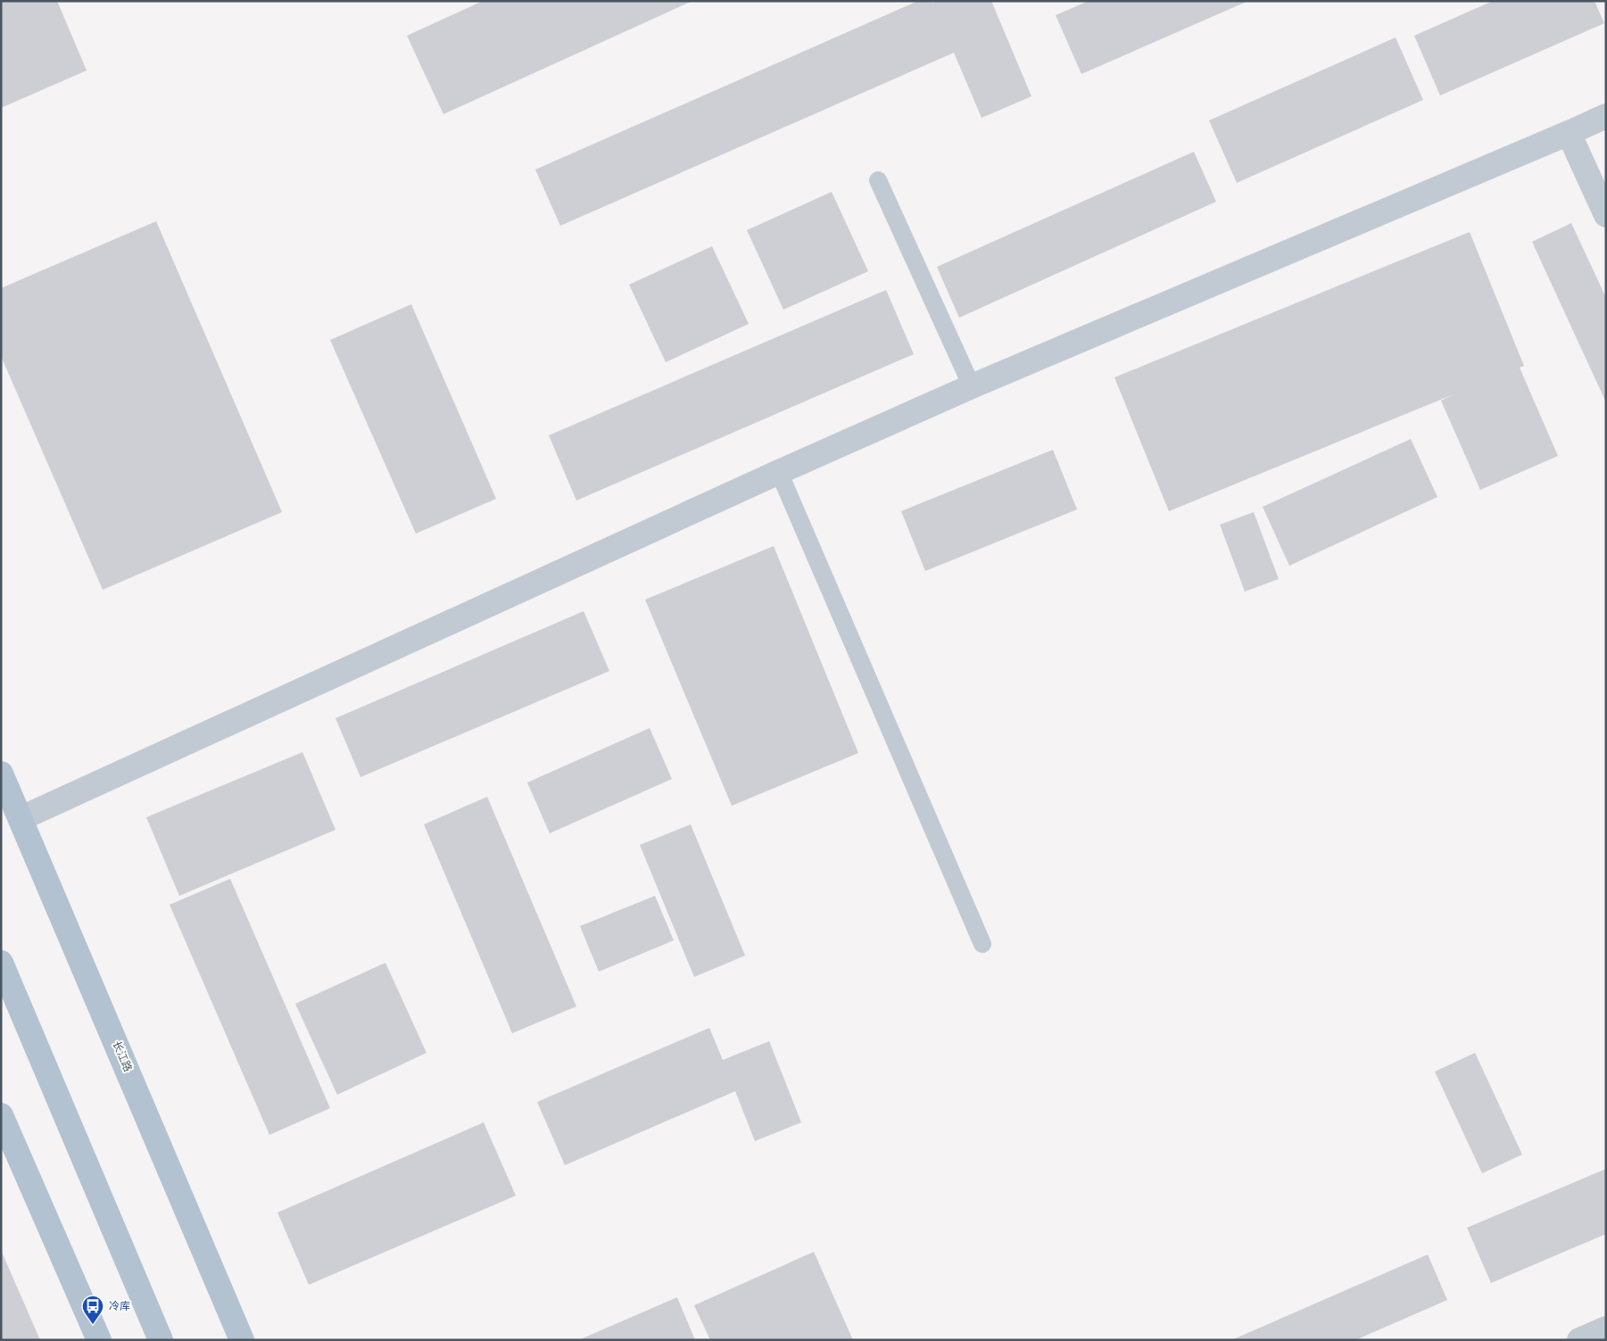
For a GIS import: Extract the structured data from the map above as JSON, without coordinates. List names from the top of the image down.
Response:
{
  "streets": {
    "main road": ["长江路"]
  },
  "places": {
    "bus stop": ["冷库"]
  }
}
